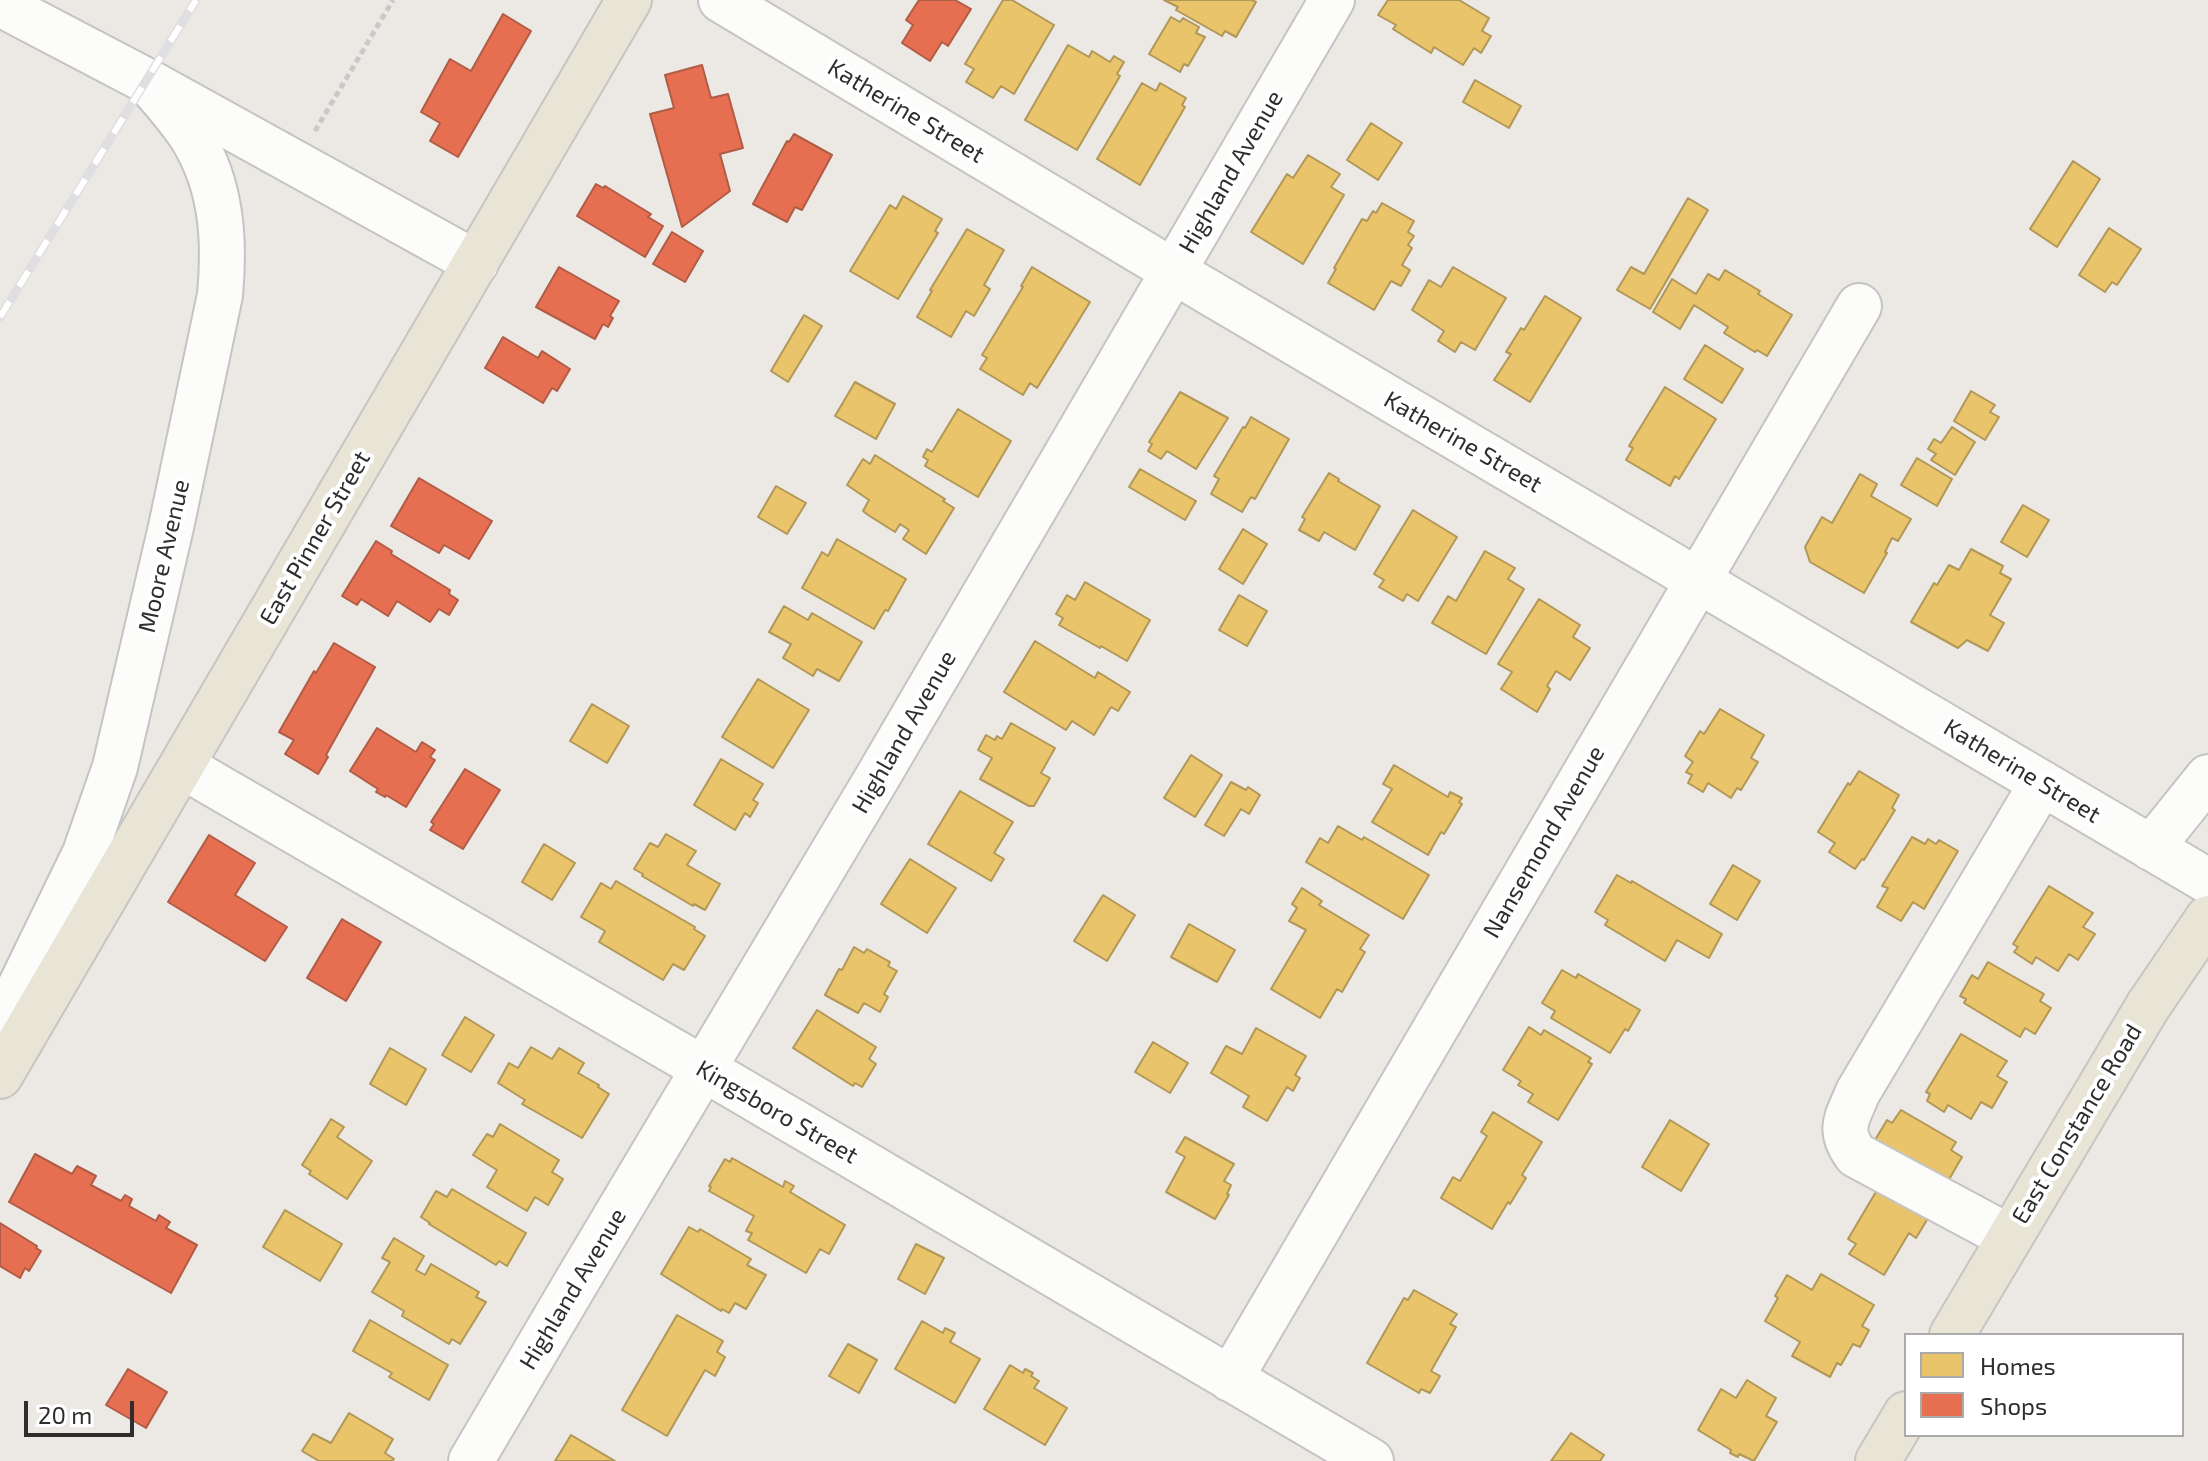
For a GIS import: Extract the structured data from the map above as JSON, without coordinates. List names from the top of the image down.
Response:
{
  "streets": {
    "main road": ["East Pinner Street", "East Constance Road"],
    "street": [
      "Katherine Street",
      "Highland Avenue",
      "Moore Avenue",
      "Nansemond Avenue",
      "Kingsboro Street"
    ]
  },
  "crossings": [
    ["Katherine Street", "Highland Avenue"],
    ["Katherine Street", "Nansemond Avenue"],
    ["Highland Avenue", "Kingsboro Street"],
    ["East Pinner Street", "Moore Avenue"],
    ["East Pinner Street", "Kingsboro Street"],
    ["Nansemond Avenue", "Kingsboro Street"]
  ],
  "legend": ["Homes", "Shops"],
  "scale_bar": "20 m"
}
